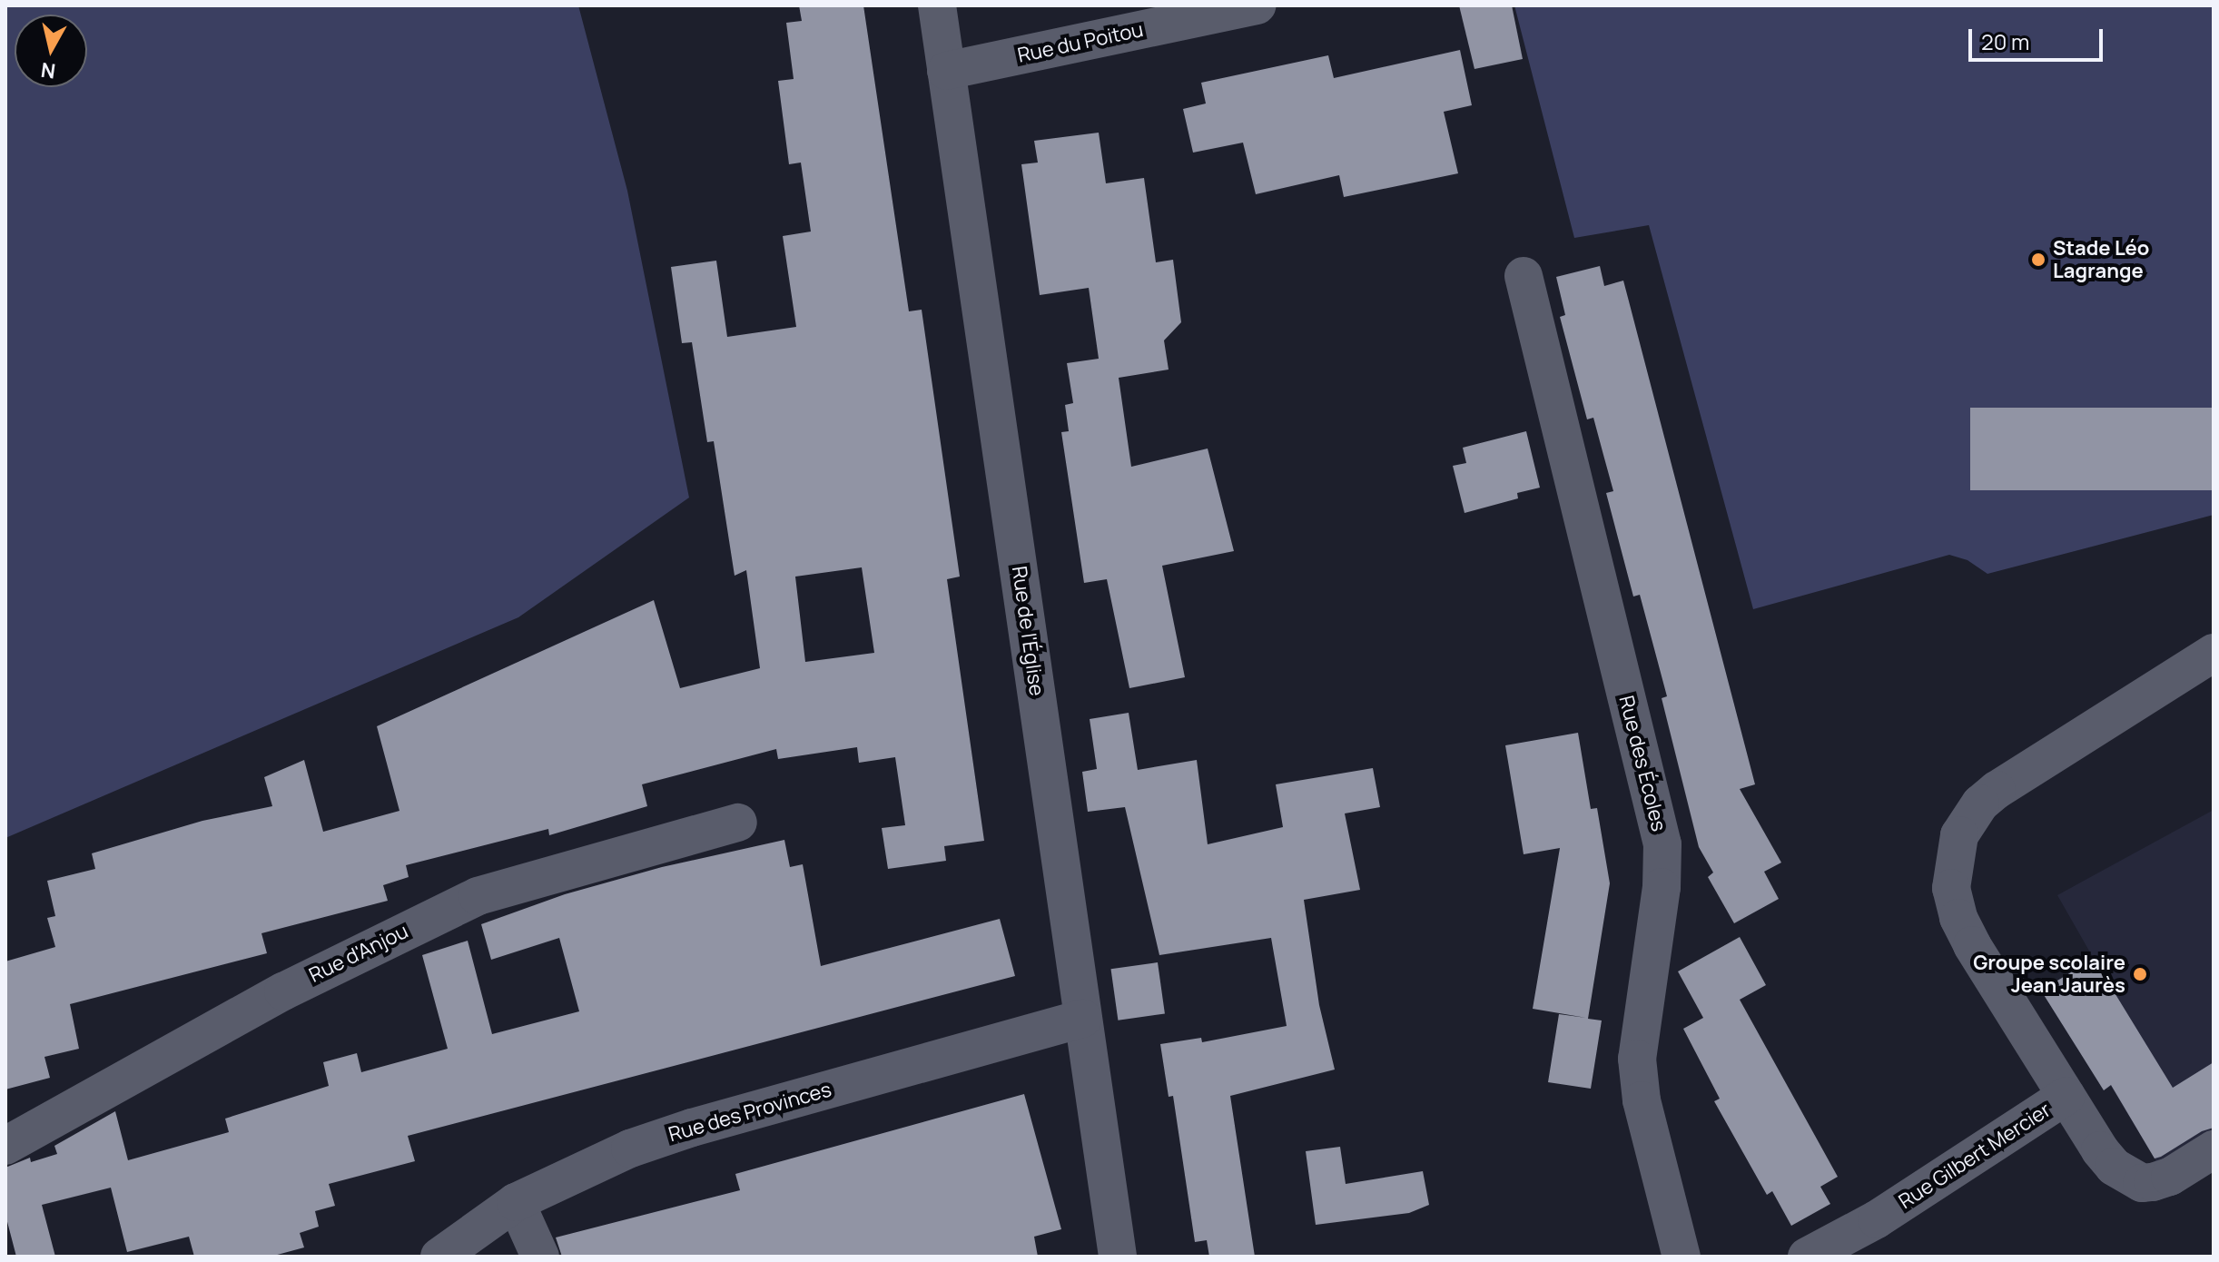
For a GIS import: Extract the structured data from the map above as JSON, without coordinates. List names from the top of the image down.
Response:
{
  "streets": {
    "street": [
      "Rue du Poitou",
      "Rue de l'Église",
      "Rue des Écoles",
      "Rue d'Anjou",
      "Rue des Provinces",
      "Rue Gilbert Mercier"
    ]
  },
  "crossings": [
    ["Rue du Poitou", "Rue de l'Église"],
    ["Rue de l'Église", "Rue des Provinces"]
  ],
  "places": ["Stade Léo Lagrange", "Groupe scolaire Jean Jaurès"],
  "scale_bar": "20 m",
  "north": "bottom"
}
